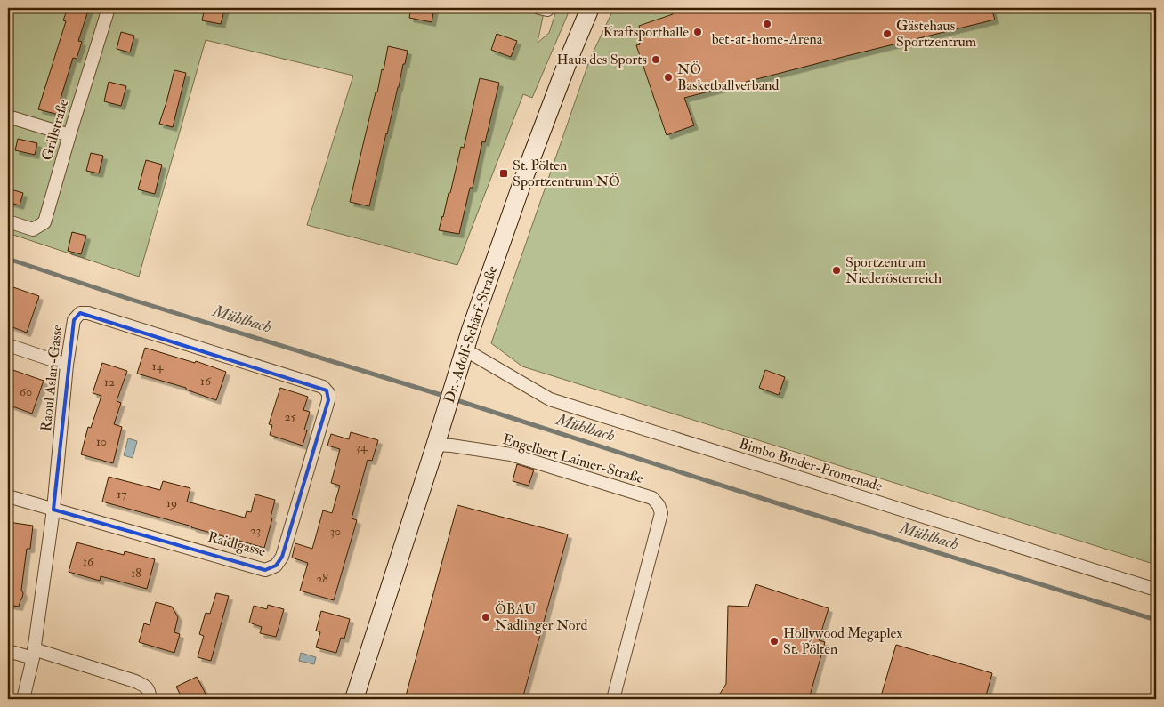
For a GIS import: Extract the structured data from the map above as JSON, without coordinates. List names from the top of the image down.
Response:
{
  "streets": {
    "street": [
      "Grillstraße",
      "Dr.-Adolf-Schärf-Straße",
      "Raoul Aslan-Gasse",
      "Engelbert Laimer-Straße",
      "Bimbo Binder-Promenade",
      "Raidlgasse"
    ]
  },
  "crossings": [
    ["Dr.-Adolf-Schärf-Straße", "Engelbert Laimer-Straße"],
    ["Dr.-Adolf-Schärf-Straße", "Bimbo Binder-Promenade"],
    ["Raoul Aslan-Gasse", "Raidlgasse"]
  ],
  "water": ["Mühlbach"],
  "places": {
    "other": [
      "bet-at-home-Arena",
      "Kraftsporthalle",
      "Gästehaus Sportzentrum",
      "Haus des Sports",
      "NÖ Basketballverband",
      "Sportzentrum Niederösterreich",
      "ÖBAU Nadlinger Nord",
      "Hollywood Megaplex St. Pölten"
    ],
    "transit": ["St. Pölten Sportzentrum NÖ"]
  },
  "house_numbers": [
    "14",
    "16",
    "12",
    "60",
    "25",
    "10",
    "34",
    "17",
    "19",
    "23",
    "30",
    "16",
    "18",
    "28"
  ]
}
